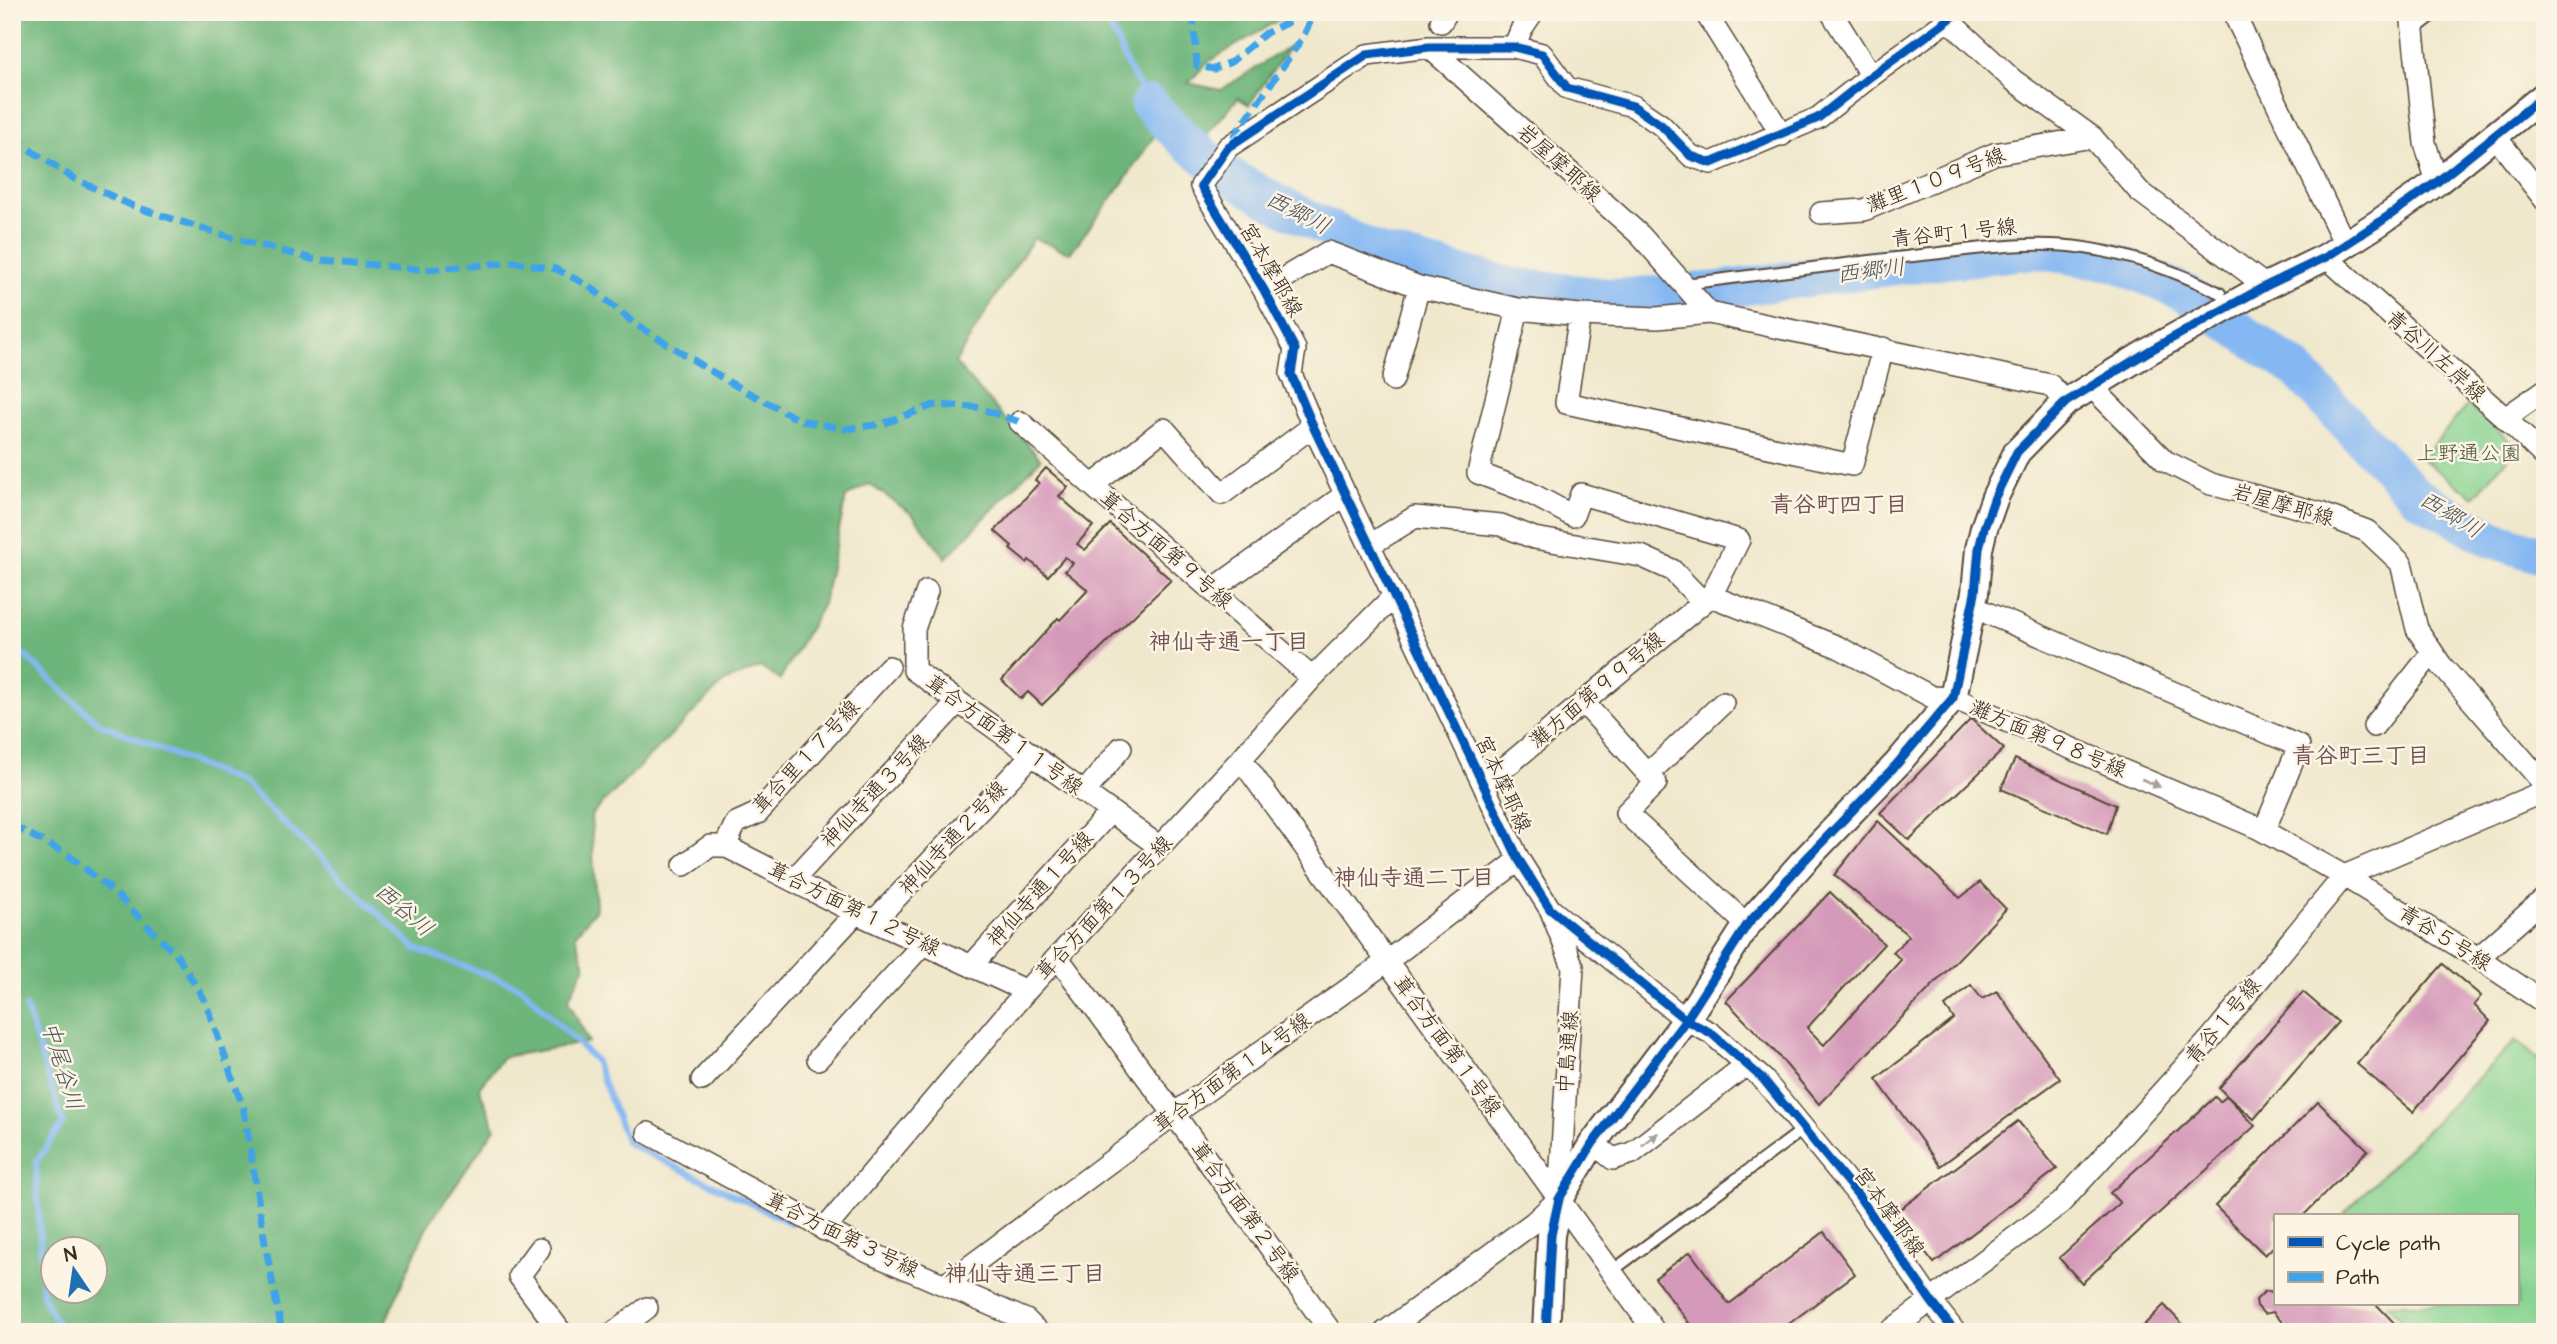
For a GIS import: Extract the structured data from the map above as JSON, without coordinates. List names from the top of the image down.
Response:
{
  "streets": {
    "street": [
      "岩屋摩耶線",
      "灘里１０９号線",
      "宮本摩耶線",
      "青谷川左岸線",
      "葺合方面第９号線",
      "灘方面第９９号線",
      "葺合方面第１１号線",
      "灘方面第９８号線",
      "葺合里１７号線",
      "神仙寺通３号線",
      "神仙寺通２号線",
      "神仙寺通１号線",
      "葺合方面第１３号線",
      "葺合方面第１２号線",
      "青谷５号線",
      "青谷１号線",
      "葺合方面第１号線",
      "中島通線",
      "葺合方面第１４号線",
      "葺合方面第２号線",
      "葺合方面第３号線"
    ],
    "lane": ["青谷町１号線"]
  },
  "crossings": [
    ["岩屋摩耶線", "青谷町１号線"],
    ["岩屋摩耶線", "宮本摩耶線"],
    ["宮本摩耶線", "灘方面第９９号線"],
    ["宮本摩耶線", "灘方面第９８号線"],
    ["宮本摩耶線", "葺合方面第１３号線"],
    ["宮本摩耶線", "青谷１号線"],
    ["宮本摩耶線", "中島通線"],
    ["宮本摩耶線", "葺合方面第１４号線"],
    ["葺合方面第９号線", "葺合方面第１３号線"],
    ["灘方面第９９号線", "灘方面第９８号線"],
    ["葺合方面第１１号線", "神仙寺通３号線"],
    ["葺合方面第１１号線", "神仙寺通２号線"],
    ["葺合方面第１１号線", "神仙寺通１号線"],
    ["葺合方面第１１号線", "葺合方面第１３号線"],
    ["灘方面第９８号線", "青谷５号線"],
    ["灘方面第９８号線", "青谷１号線"],
    ["葺合里１７号線", "葺合方面第１２号線"],
    ["神仙寺通３号線", "葺合方面第１２号線"],
    ["神仙寺通２号線", "葺合方面第１２号線"],
    ["神仙寺通１号線", "葺合方面第１２号線"],
    ["葺合方面第１３号線", "葺合方面第１２号線"],
    ["葺合方面第１３号線", "葺合方面第１号線"],
    ["葺合方面第１３号線", "葺合方面第２号線"],
    ["葺合方面第１３号線", "葺合方面第３号線"],
    ["青谷５号線", "青谷１号線"],
    ["葺合方面第１号線", "中島通線"],
    ["葺合方面第１号線", "葺合方面第１４号線"],
    ["葺合方面第１４号線", "葺合方面第２号線"],
    ["葺合方面第１４号線", "葺合方面第３号線"]
  ],
  "districts": [
    "青谷町四丁目",
    "神仙寺通一丁目",
    "青谷町三丁目",
    "神仙寺通二丁目",
    "神仙寺通三丁目"
  ],
  "water": ["西郷川", "西谷川", "中尾谷川"],
  "parks": ["上野通公園"],
  "legend": ["Cycle path", "Path"],
  "north": "top"
}
